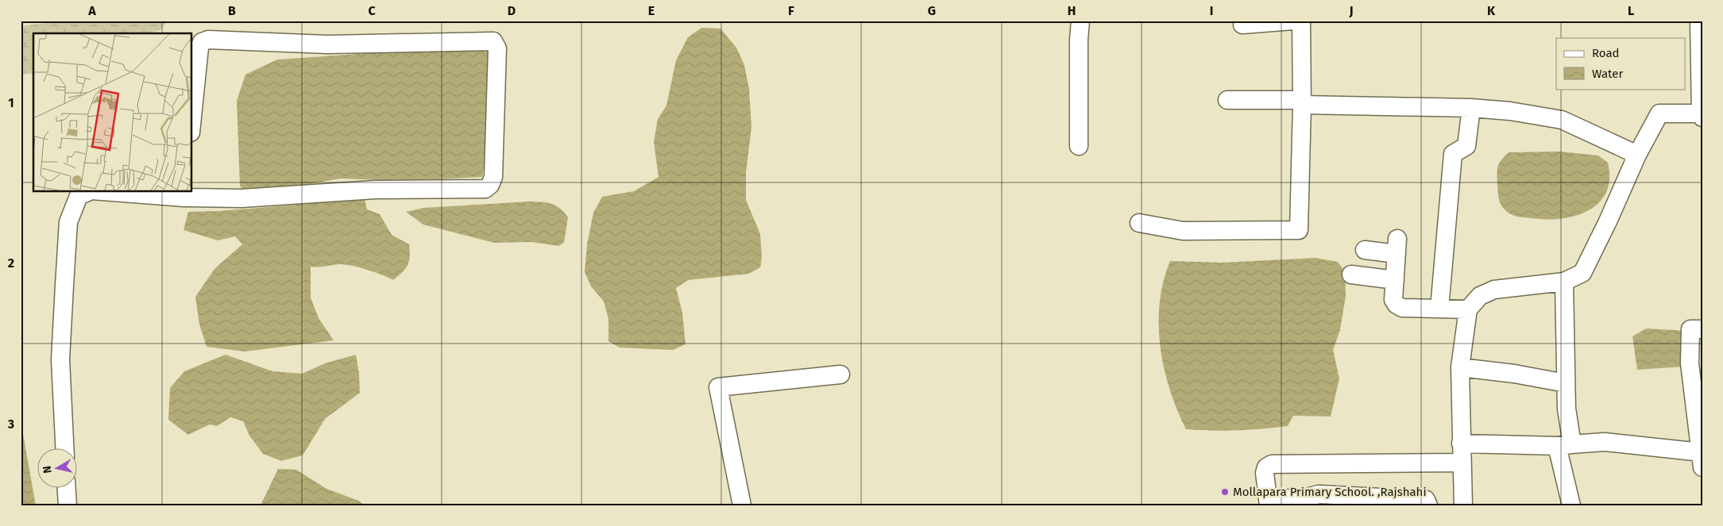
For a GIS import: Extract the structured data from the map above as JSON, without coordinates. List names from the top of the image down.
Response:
{
  "places": ["Mollapara Primary School. ,Rajshahi"],
  "legend": ["Road", "Water"],
  "north": "left",
  "grid": {
    "columns": [
      "A",
      "B",
      "C",
      "D",
      "E",
      "F",
      "G",
      "H",
      "I",
      "J",
      "K",
      "L"
    ],
    "rows": ["1", "2", "3"]
  }
}
